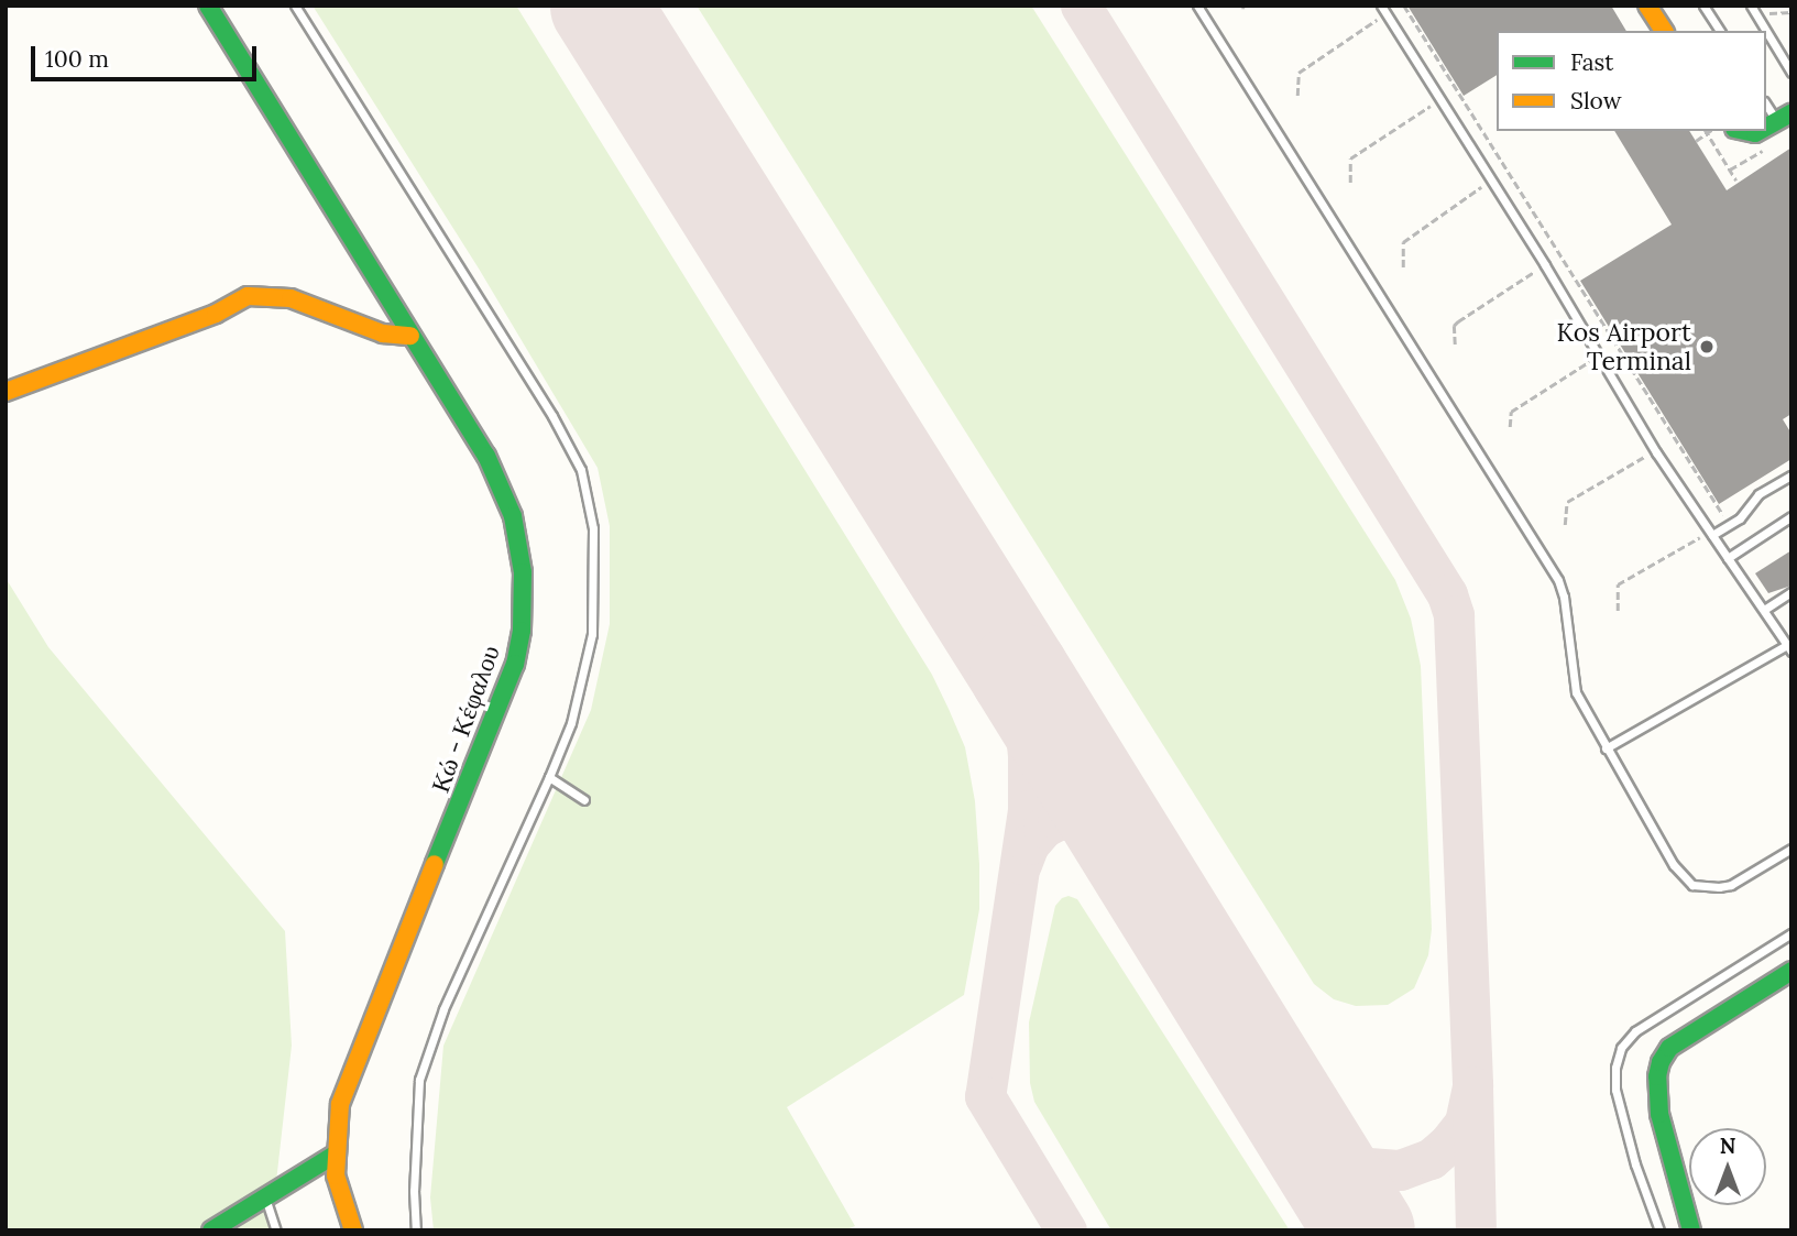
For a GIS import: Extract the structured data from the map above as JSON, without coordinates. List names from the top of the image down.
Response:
{
  "streets": {
    "main road": ["Κώ - Κέφαλου"]
  },
  "places": ["Kos Airport Terminal"],
  "legend": ["Fast", "Slow"],
  "scale_bar": "100 m",
  "north": "top"
}
